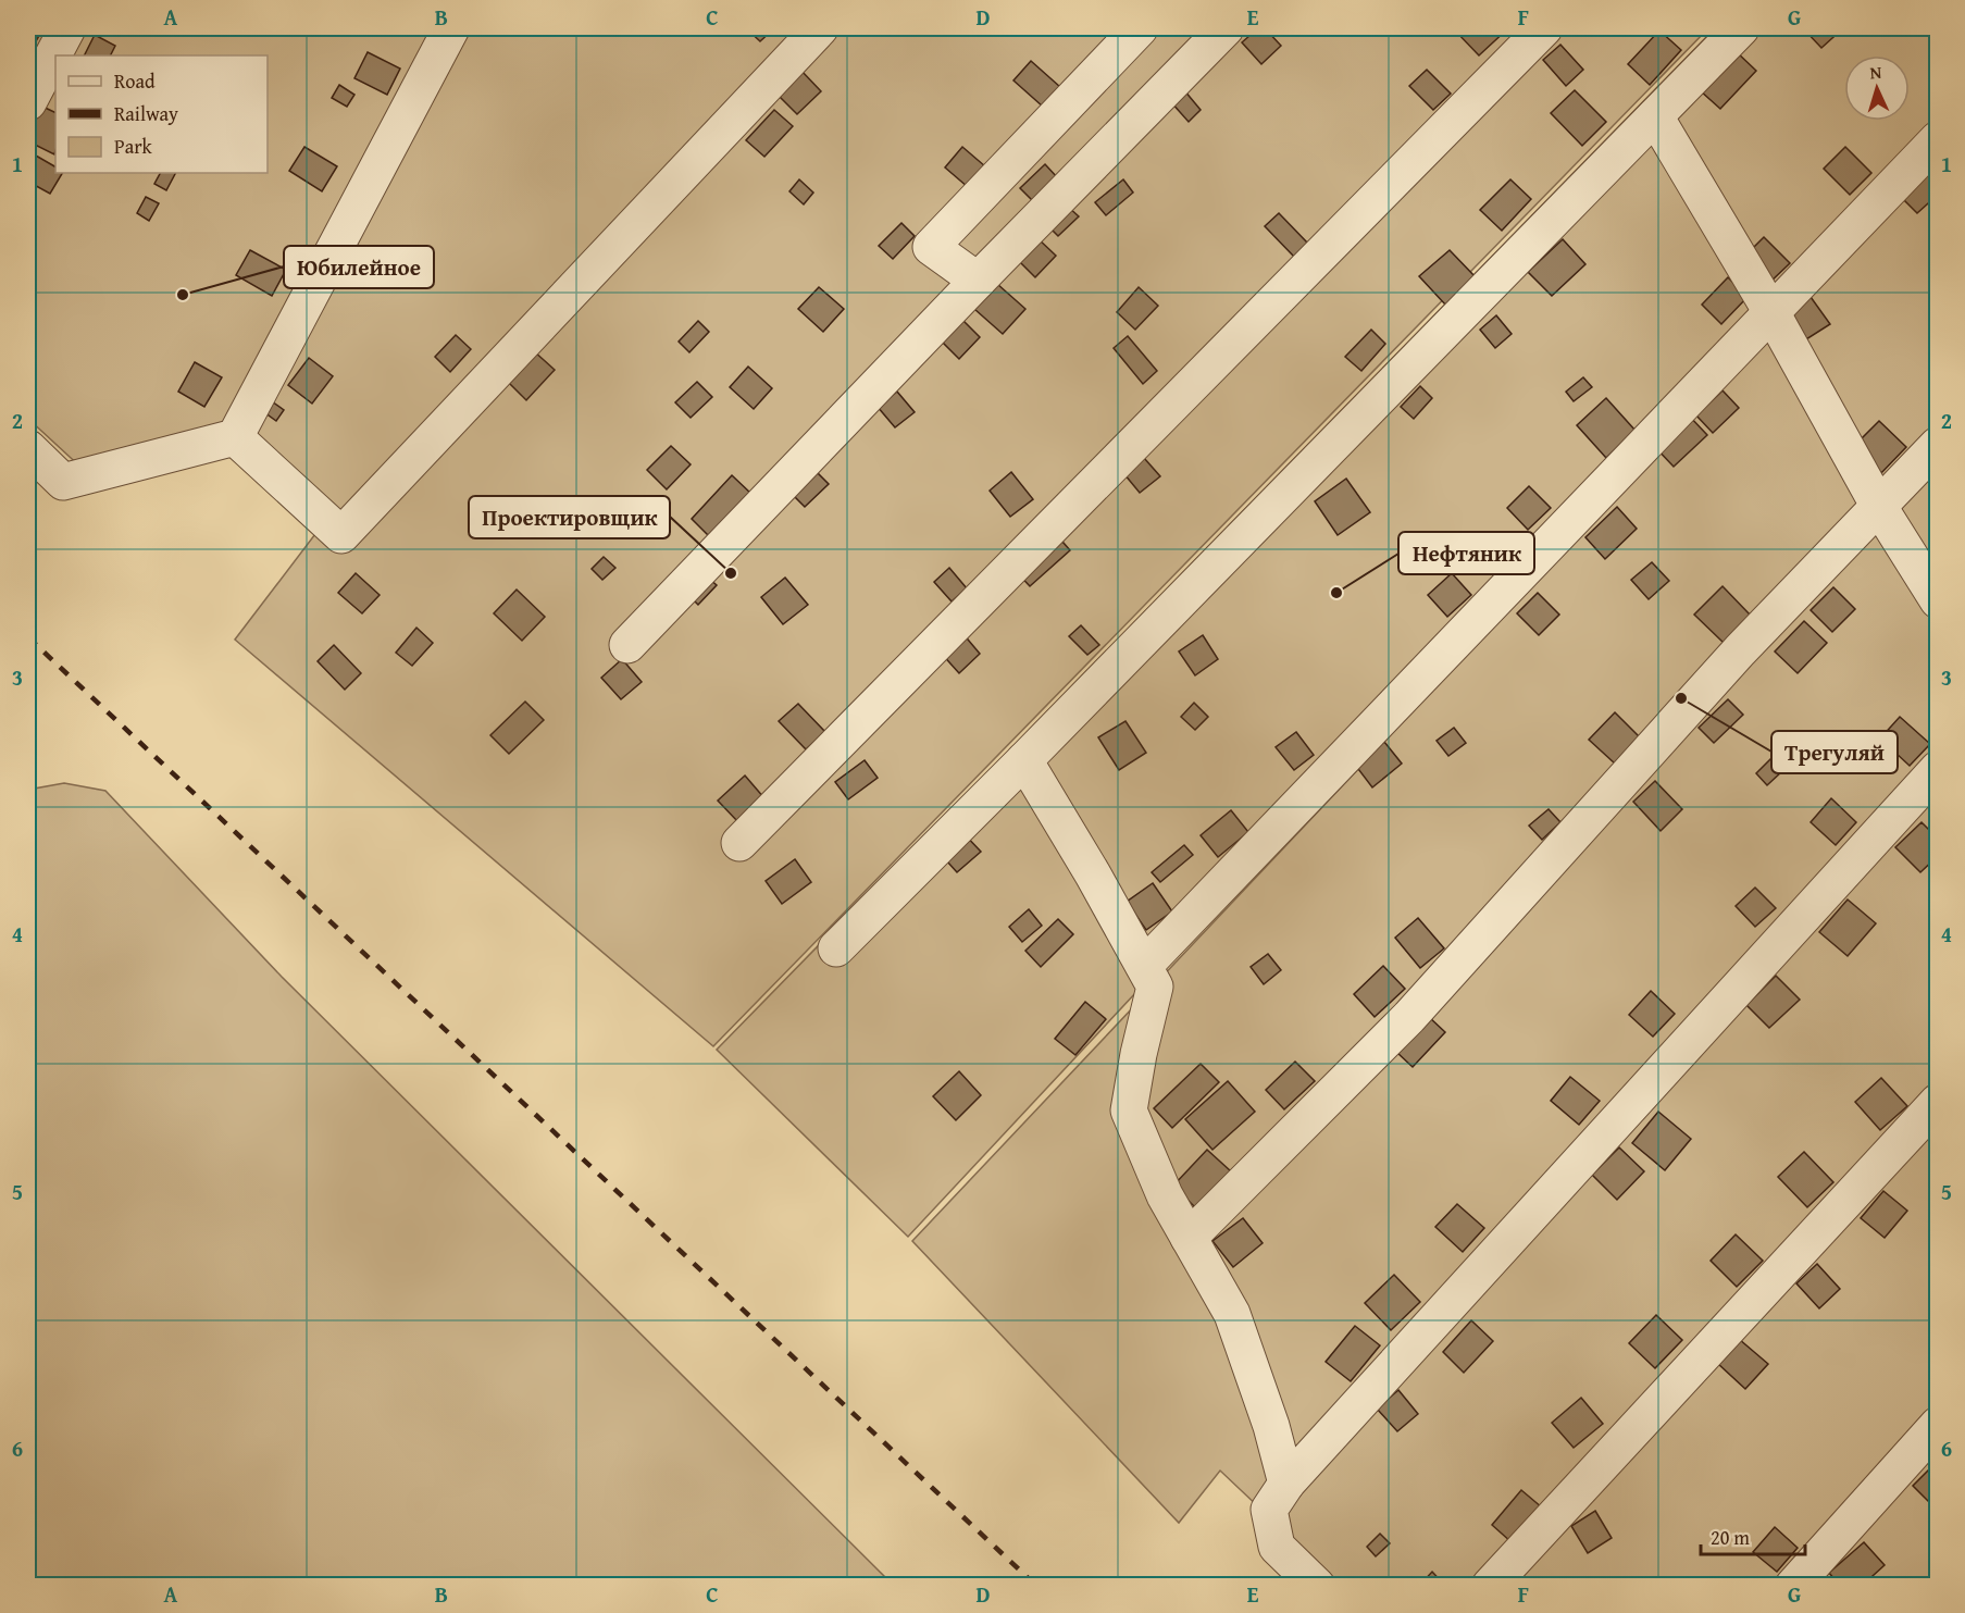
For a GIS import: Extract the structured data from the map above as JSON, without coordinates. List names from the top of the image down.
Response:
{
  "places": [
    "Юбилейное",
    "Проектировщик",
    "Нефтяник",
    "Трегуляй"
  ],
  "legend": ["Road", "Railway", "Park"],
  "scale_bar": "20 m",
  "north": "top",
  "grid": {
    "columns": [
      "A",
      "B",
      "C",
      "D",
      "E",
      "F",
      "G"
    ],
    "rows": [
      "1",
      "2",
      "3",
      "4",
      "5",
      "6"
    ]
  }
}
